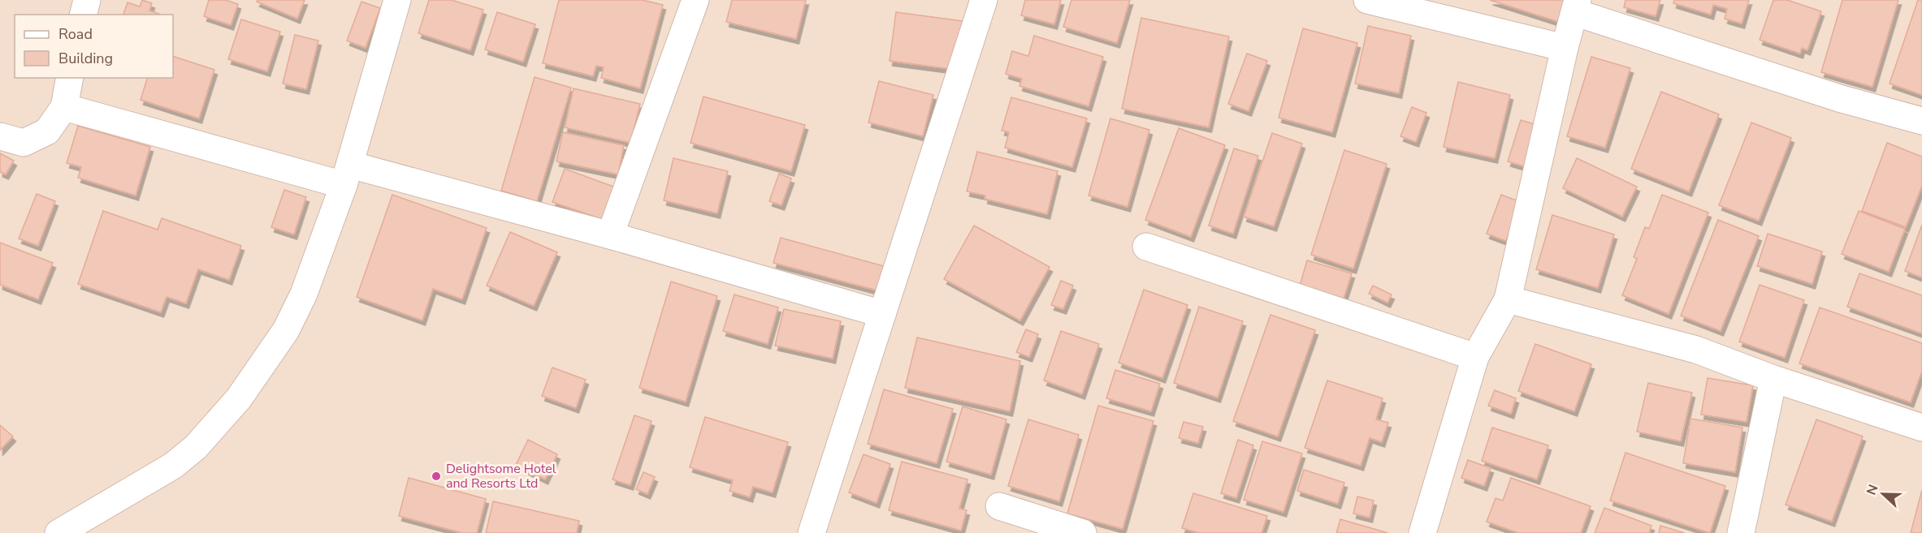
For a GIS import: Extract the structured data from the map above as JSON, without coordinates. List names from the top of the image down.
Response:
{
  "places": ["Delightsome Hotel and Resorts Ltd"],
  "legend": ["Road", "Building"],
  "north": "left"
}
